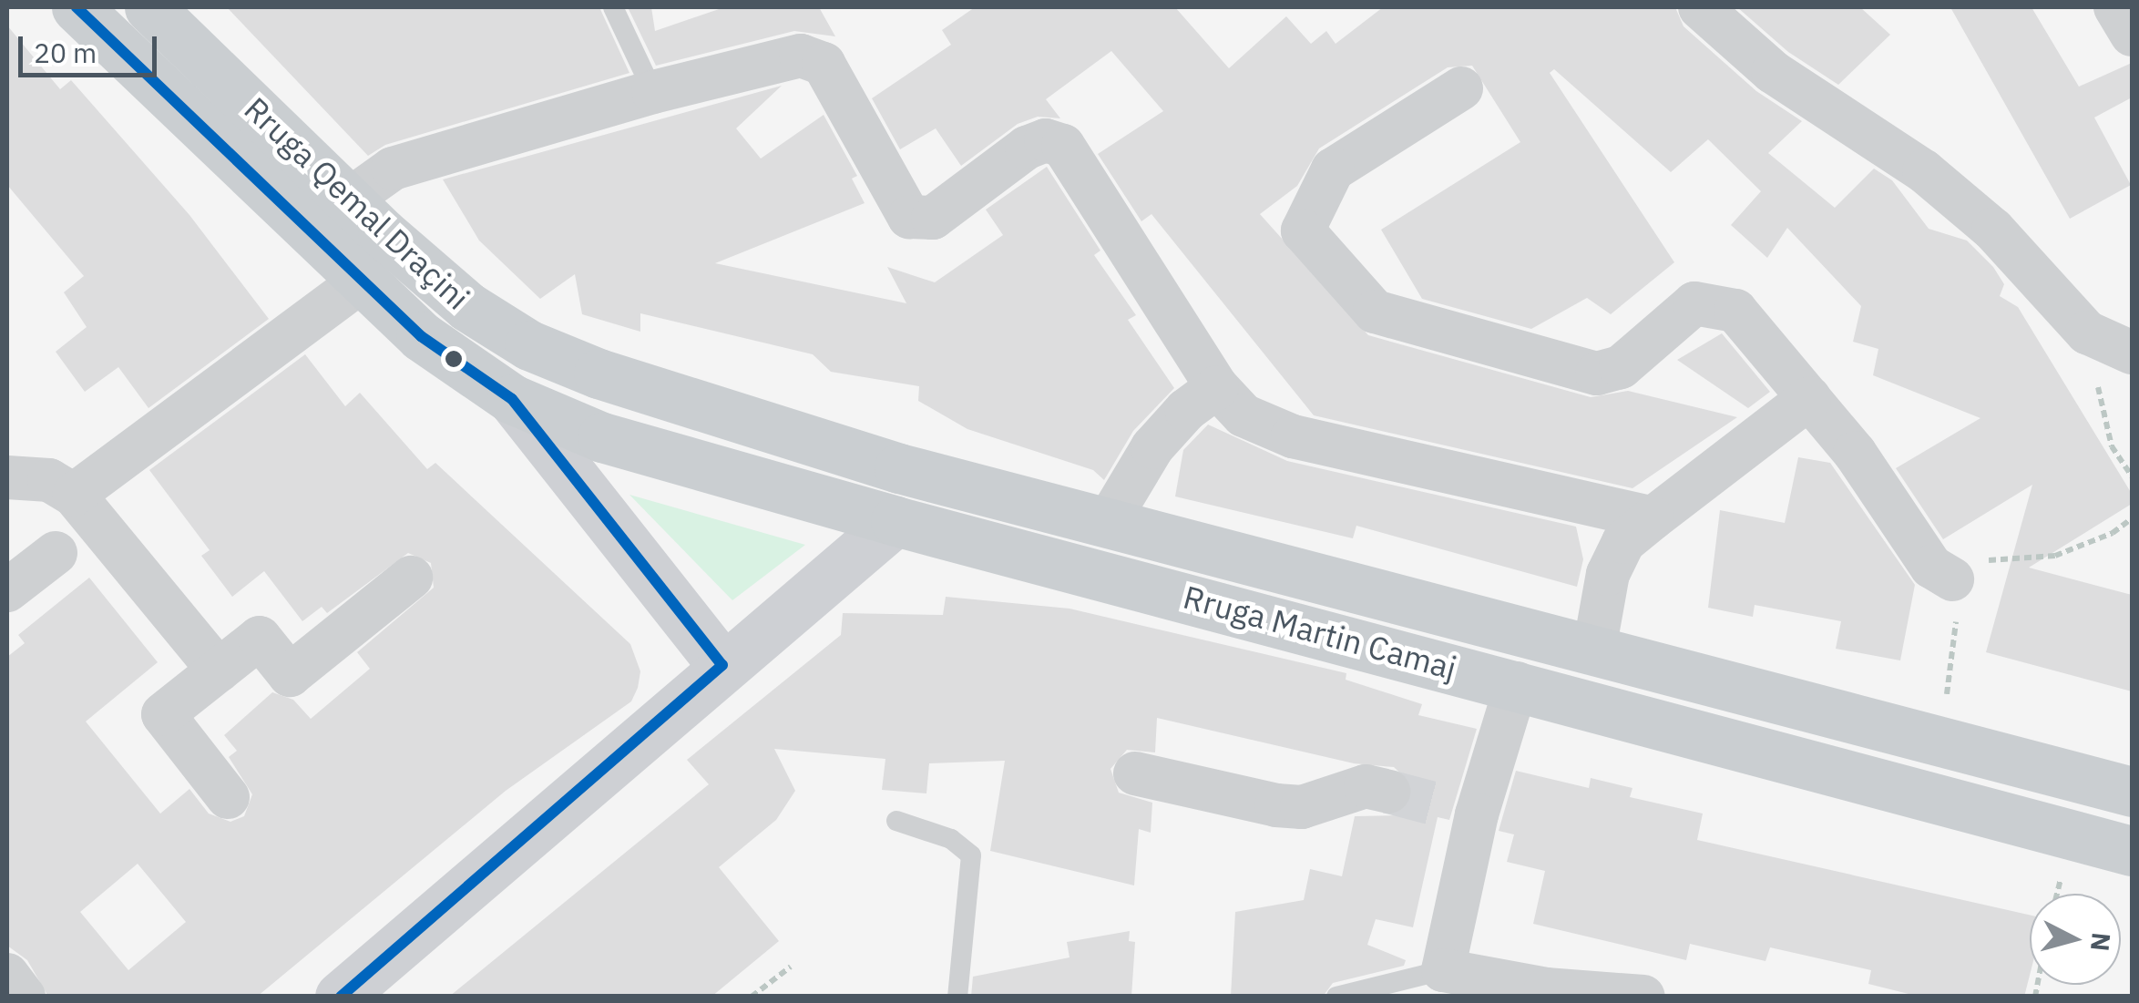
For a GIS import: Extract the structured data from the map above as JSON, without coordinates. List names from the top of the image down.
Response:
{
  "streets": {
    "main road": ["Rruga Qemal Draçini", "Rruga Martin Camaj"]
  },
  "crossings": [
    ["Rruga Qemal Draçini", "Rruga Martin Camaj"]
  ],
  "scale_bar": "20 m",
  "north": "right"
}
